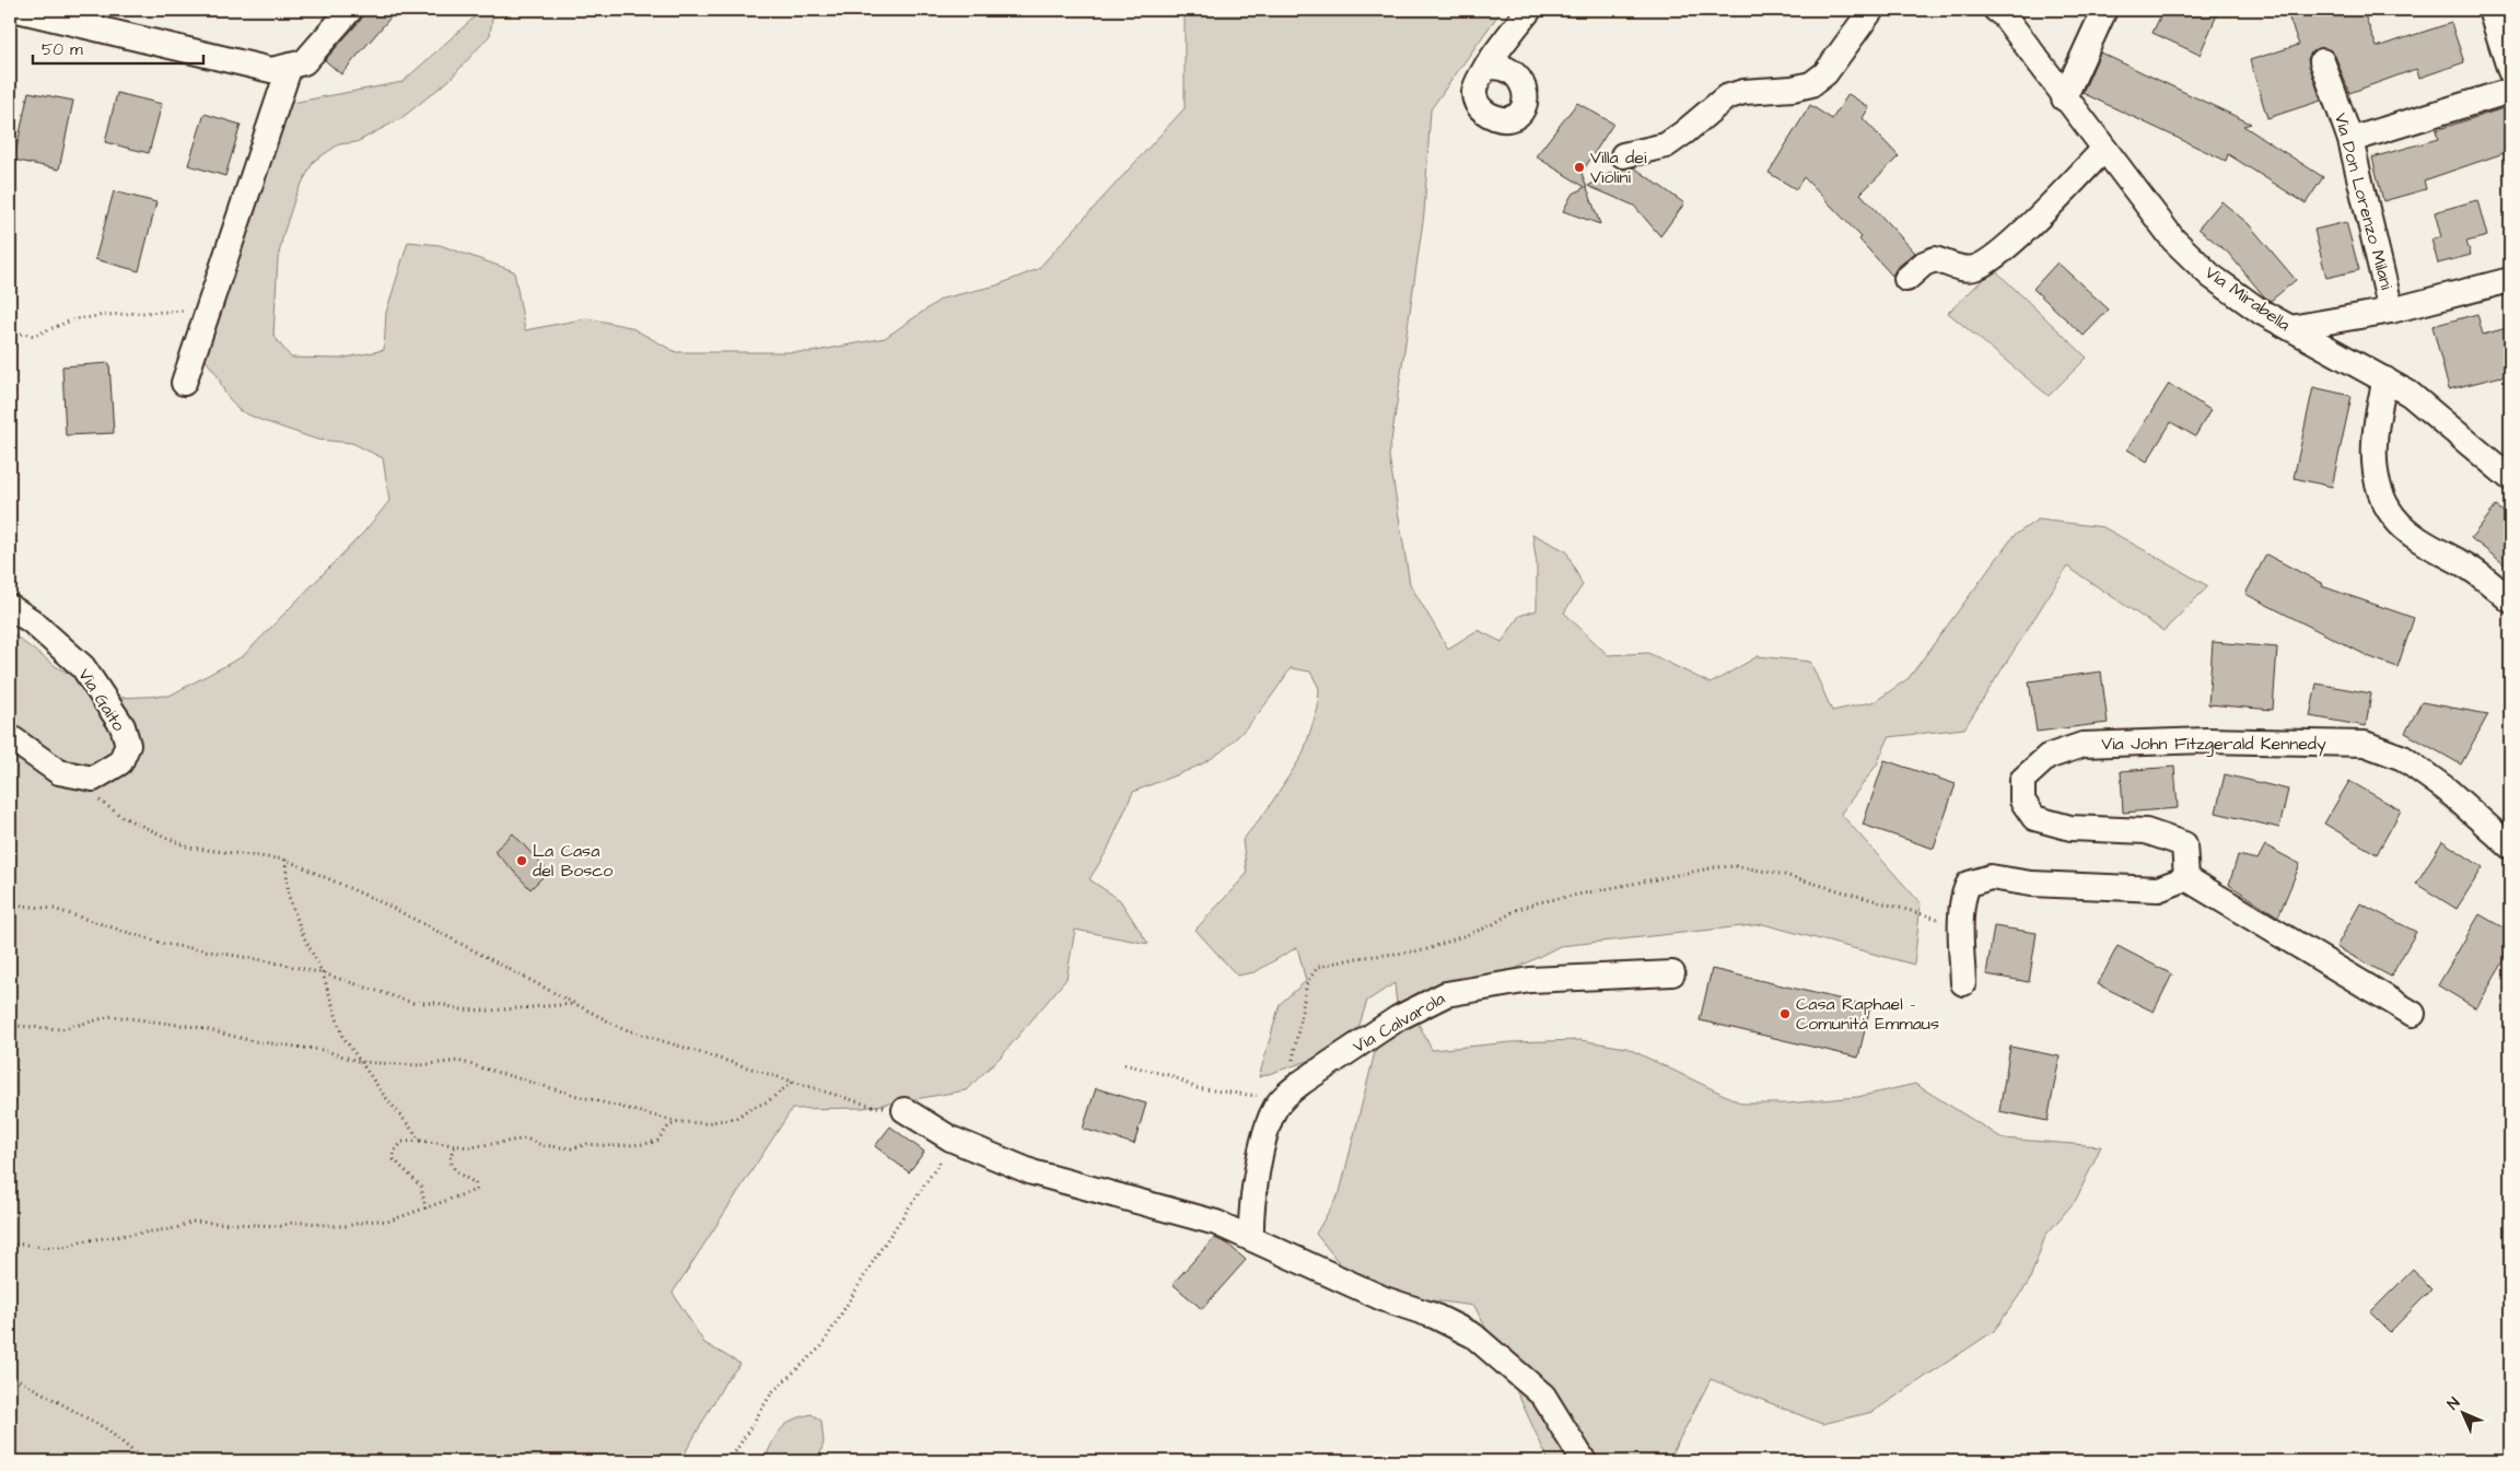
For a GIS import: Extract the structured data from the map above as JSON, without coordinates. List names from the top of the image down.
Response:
{
  "streets": {
    "street": [
      "Via Don Lorenzo Milani",
      "Via Mirabella",
      "Via Gaito",
      "Via John Fitzgerald Kennedy",
      "Via Calvarola"
    ]
  },
  "places": ["Villa dei Violini", "La Casa del Bosco", "Casa Raphael - Comunità Emmaus"],
  "scale_bar": "50 m",
  "north": "top left"
}
